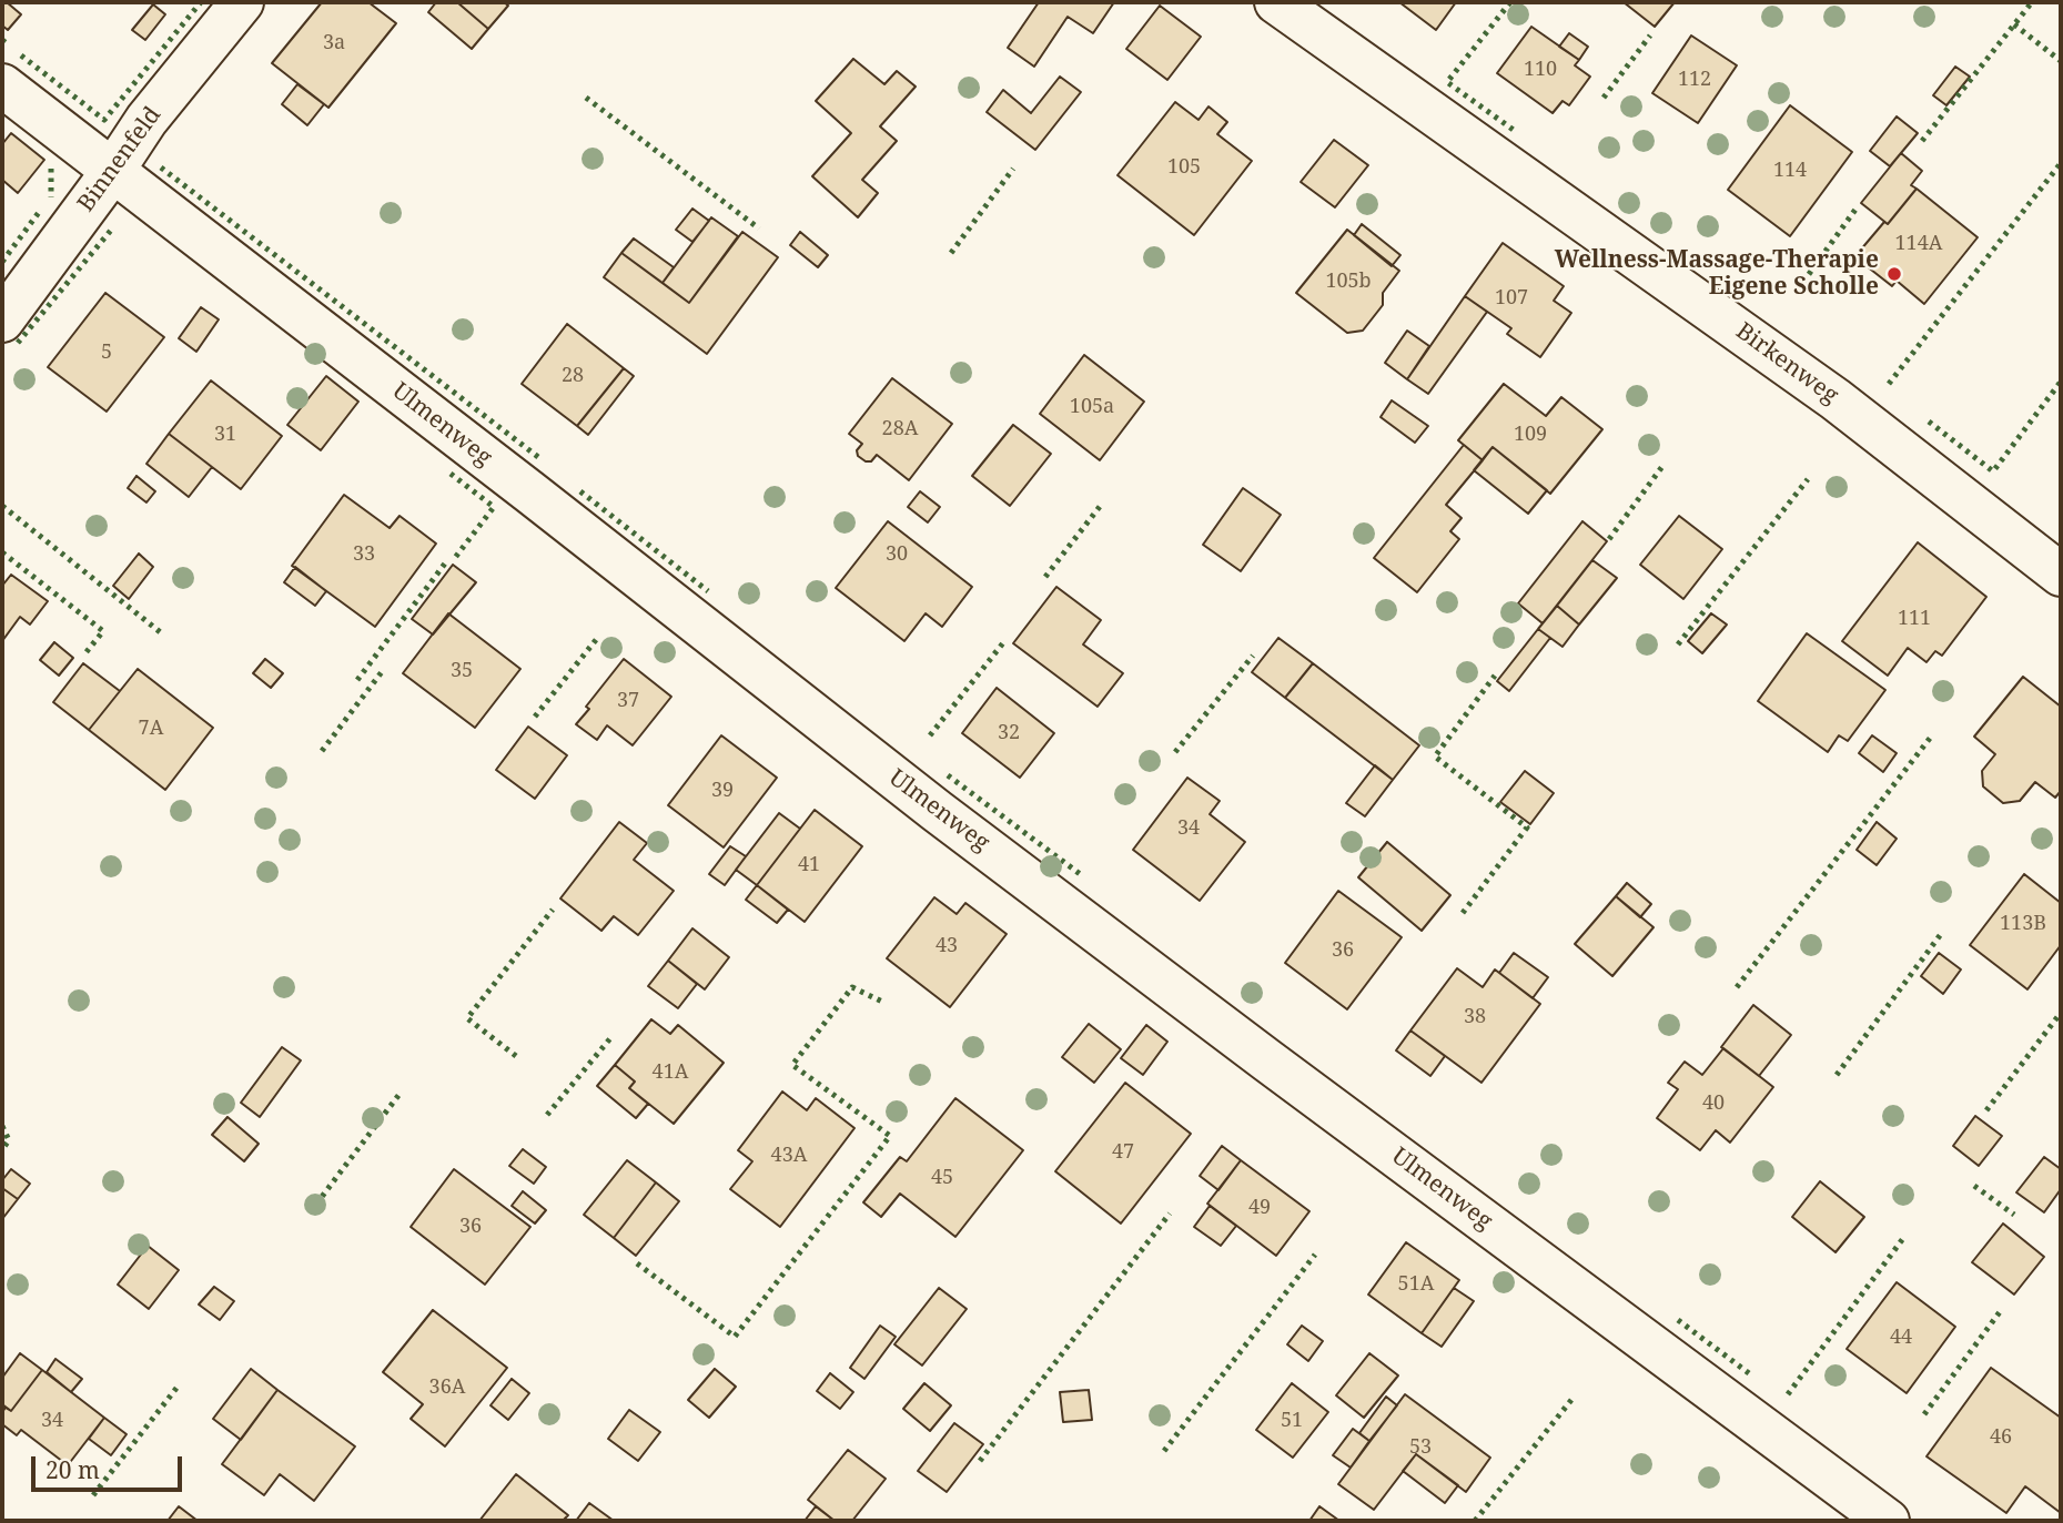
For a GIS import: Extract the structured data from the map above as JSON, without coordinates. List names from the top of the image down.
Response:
{
  "streets": {
    "street": ["Binnenfeld", "Birkenweg", "Ulmenweg"]
  },
  "crossings": [
    ["Binnenfeld", "Ulmenweg"]
  ],
  "places": ["Wellness-Massage-Therapie Eigene Scholle"],
  "house_numbers": [
    "3a",
    "110",
    "112",
    "105",
    "114",
    "114A",
    "105b",
    "107",
    "5",
    "28",
    "105a",
    "28A",
    "31",
    "109",
    "33",
    "30",
    "111",
    "35",
    "37",
    "7A",
    "32",
    "39",
    "34",
    "41",
    "113B",
    "43",
    "36",
    "38",
    "41A",
    "40",
    "47",
    "43A",
    "45",
    "49",
    "36",
    "51A",
    "44",
    "36A",
    "34",
    "51",
    "46",
    "53"
  ],
  "scale_bar": "20 m"
}
